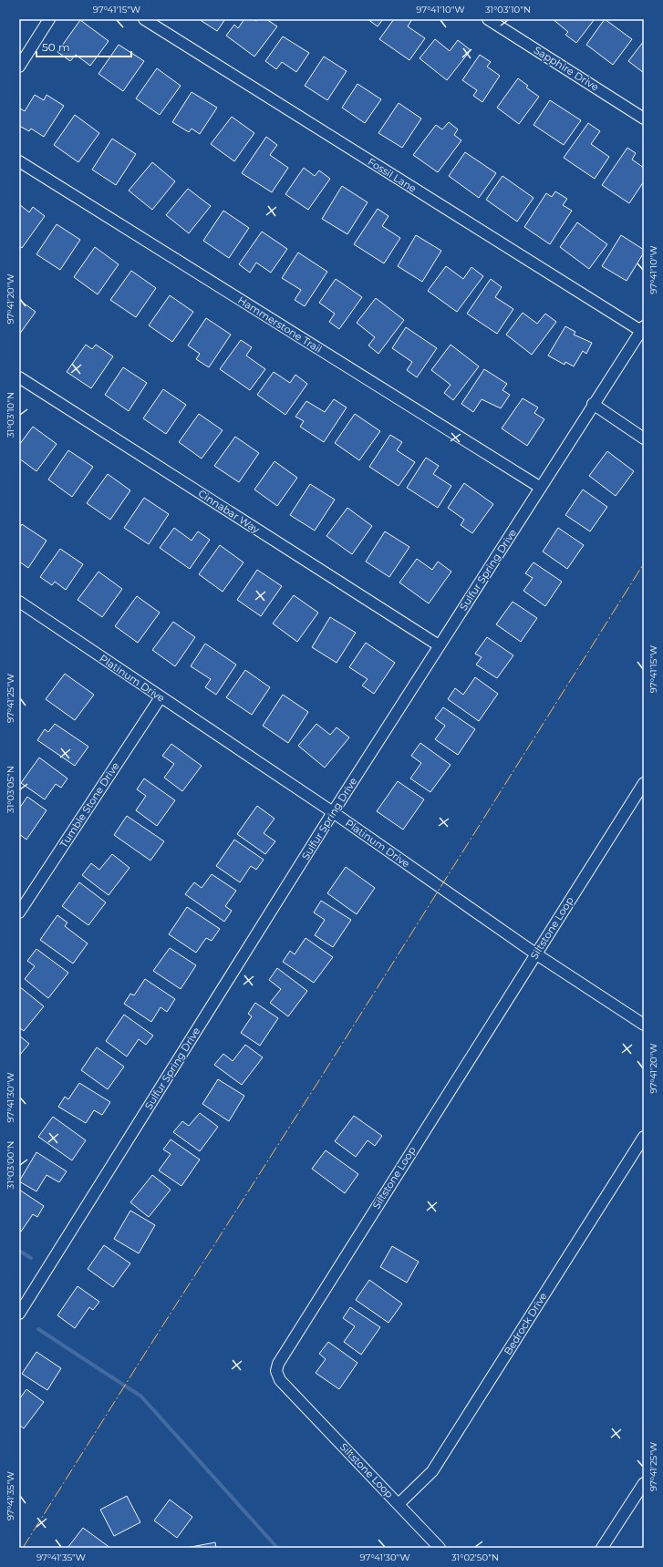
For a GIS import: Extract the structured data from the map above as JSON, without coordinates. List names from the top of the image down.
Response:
{
  "streets": {
    "street": [
      "Sapphire Drive",
      "Fossil Lane",
      "Hammerstone Trail",
      "Cinnabar Way",
      "Sulfur Spring Drive",
      "Platinum Drive",
      "Tumble Stone Drive",
      "Siltstone Loop",
      "Bedrock Drive"
    ]
  },
  "crossings": [
    ["Fossil Lane", "Sulfur Spring Drive"],
    ["Hammerstone Trail", "Sulfur Spring Drive"],
    ["Cinnabar Way", "Sulfur Spring Drive"],
    ["Sulfur Spring Drive", "Platinum Drive"],
    ["Platinum Drive", "Tumble Stone Drive"],
    ["Platinum Drive", "Siltstone Loop"],
    ["Siltstone Loop", "Bedrock Drive"]
  ],
  "scale_bar": "50 m",
  "coordinates": [
    "97°41'15\"W",
    "97°41'10\"W",
    "31°03'10\"N",
    "97°41'20\"W",
    "97°41'25\"W",
    "31°03'05\"N",
    "97°41'30\"W",
    "31°03'00\"N",
    "97°41'35\"W",
    "31°02'50\"N"
  ]
}
